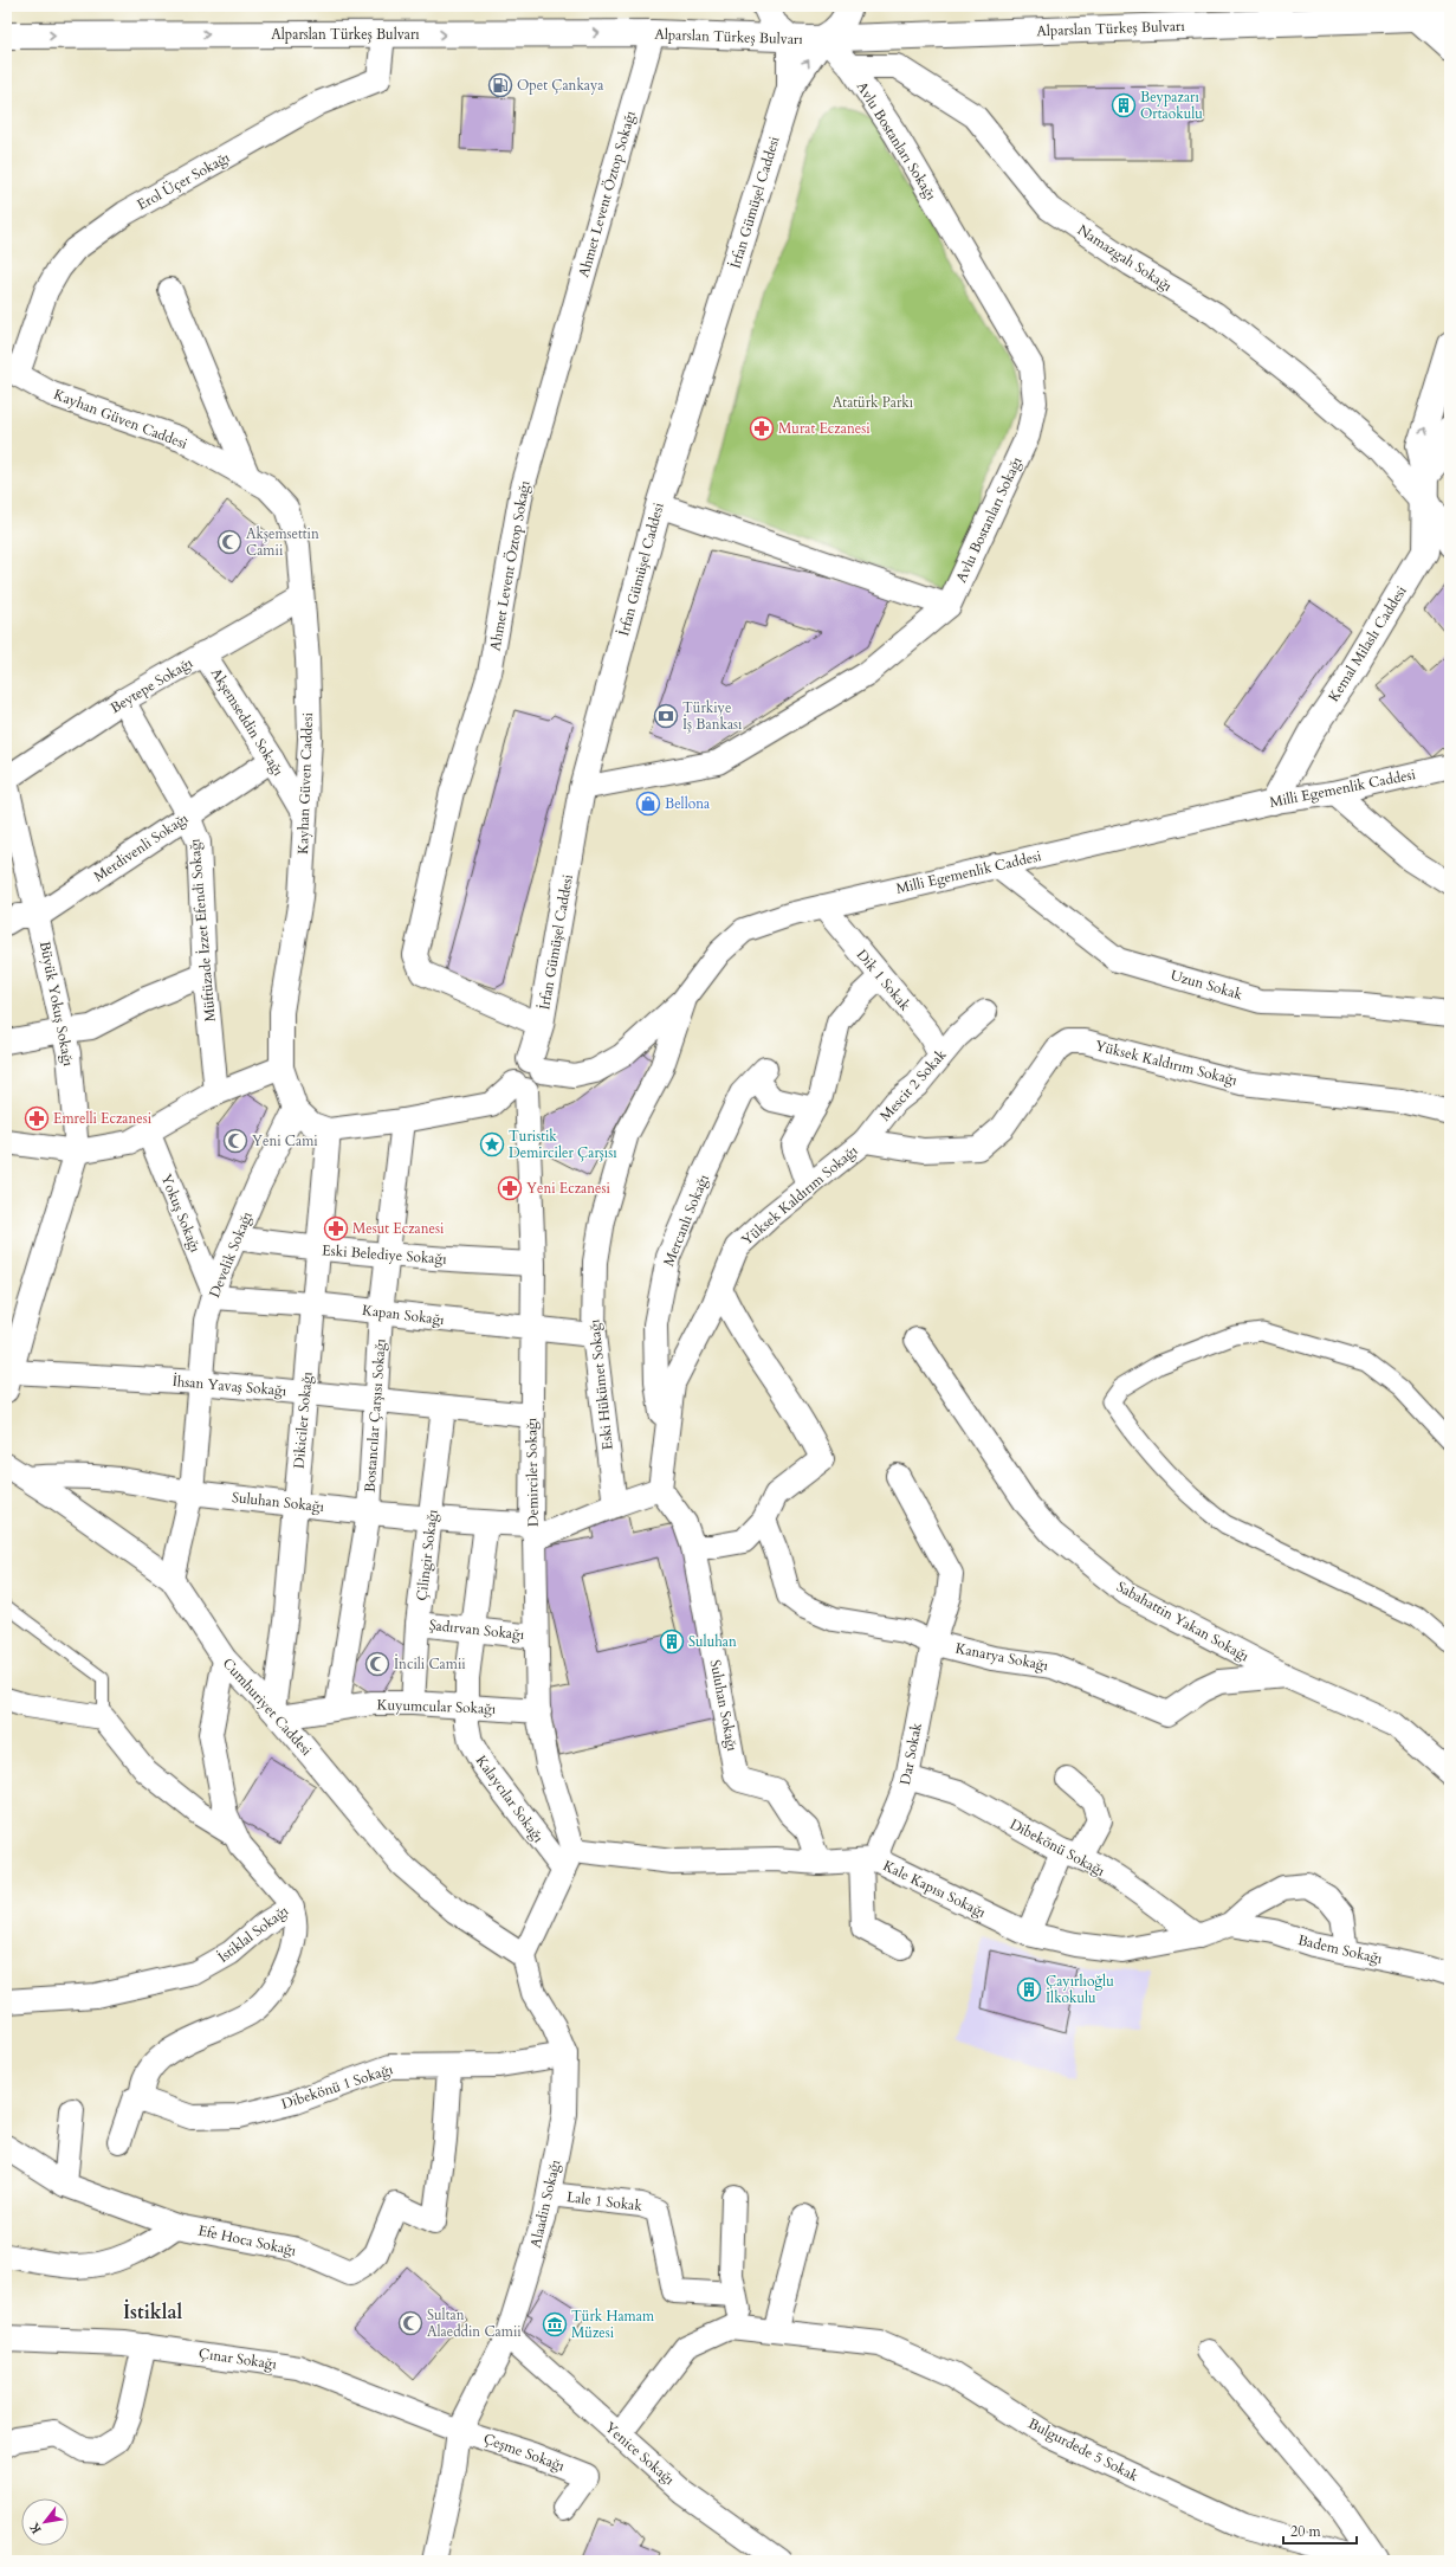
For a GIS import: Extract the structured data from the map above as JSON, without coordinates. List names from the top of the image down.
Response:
{
  "streets": {
    "main road": ["Alparslan Türkeş Bulvarı", "İrfan Gümüşel Caddesi", "Kemal Milaslı Caddesi"],
    "street": [
      "Avlu Bostanları Sokağı",
      "Erol Üçer Sokağı",
      "Ahmet Levent Öztop Sokağı",
      "Namazgah Sokağı",
      "Kayhan Güven Caddesi",
      "Beytepe Sokağı",
      "Akşemseddin Sokağı",
      "Milli Egemenlik Caddesi",
      "Merdivenli Sokağı",
      "Müftüzade İzzet Efendi Sokağı",
      "Dik 1 Sokak",
      "Uzun Sokak",
      "Büyük Yokuş Sokağı",
      "Yüksek Kaldırım Sokağı",
      "Mescit 2 Sokak",
      "Yokuş Sokağı",
      "Mercanlı Sokağı",
      "Develik Sokağı",
      "Eski Belediye Sokağı",
      "Kapan Sokağı",
      "Eski Hükümet Sokağı",
      "İhsan Yavaş Sokağı",
      "Bostancılar Çarşısı Sokağı",
      "Dikiciler Sokağı",
      "Demirciler Sokağı",
      "Suluhan Sokağı",
      "Çilingir Sokağı",
      "Sabahattin Yakan Sokağı",
      "Şadırvan Sokağı",
      "Kanarya Sokağı",
      "Cumhuriyet Caddesi",
      "Kuyumcular Sokağı",
      "Dar Sokak",
      "Kalaycılar Sokağı",
      "Dibekönü Sokağı",
      "Kale Kapısı Sokağı",
      "İstiklal Sokağı",
      "Badem Sokağı",
      "Dibekönü 1 Sokağı",
      "Lale 1 Sokak",
      "Alaadin Sokağı",
      "Efe Hoca Sokağı",
      "Çınar Sokağı",
      "Bulgurdede 5 Sokak",
      "Çeşme Sokağı",
      "Yenice Sokağı"
    ]
  },
  "crossings": [
    ["Alparslan Türkeş Bulvarı", "Erol Üçer Sokağı"],
    ["Alparslan Türkeş Bulvarı", "Ahmet Levent Öztop Sokağı"],
    ["Alparslan Türkeş Bulvarı", "İrfan Gümüşel Caddesi"],
    ["Avlu Bostanları Sokağı", "İrfan Gümüşel Caddesi"],
    ["Avlu Bostanları Sokağı", "Namazgah Sokağı"],
    ["Erol Üçer Sokağı", "Kayhan Güven Caddesi"],
    ["Ahmet Levent Öztop Sokağı", "İrfan Gümüşel Caddesi"],
    ["İrfan Gümüşel Caddesi", "Milli Egemenlik Caddesi"],
    ["İrfan Gümüşel Caddesi", "Demirciler Sokağı"],
    ["Namazgah Sokağı", "Kemal Milaslı Caddesi"],
    ["Kayhan Güven Caddesi", "Beytepe Sokağı"],
    ["Kayhan Güven Caddesi", "Akşemseddin Sokağı"],
    ["Kayhan Güven Caddesi", "Develik Sokağı"],
    ["Kayhan Güven Caddesi", "Dikiciler Sokağı"],
    ["Kemal Milaslı Caddesi", "Milli Egemenlik Caddesi"],
    ["Beytepe Sokağı", "Akşemseddin Sokağı"],
    ["Beytepe Sokağı", "Müftüzade İzzet Efendi Sokağı"],
    ["Beytepe Sokağı", "Büyük Yokuş Sokağı"],
    ["Akşemseddin Sokağı", "Merdivenli Sokağı"],
    ["Milli Egemenlik Caddesi", "Dik 1 Sokak"],
    ["Milli Egemenlik Caddesi", "Uzun Sokak"],
    ["Milli Egemenlik Caddesi", "Eski Hükümet Sokağı"],
    ["Milli Egemenlik Caddesi", "Demirciler Sokağı"],
    ["Merdivenli Sokağı", "Müftüzade İzzet Efendi Sokağı"],
    ["Merdivenli Sokağı", "Büyük Yokuş Sokağı"],
    ["Dik 1 Sokak", "Mescit 2 Sokak"],
    ["Büyük Yokuş Sokağı", "İhsan Yavaş Sokağı"],
    ["Yüksek Kaldırım Sokağı", "Mescit 2 Sokak"],
    ["Yüksek Kaldırım Sokağı", "Mercanlı Sokağı"],
    ["Yüksek Kaldırım Sokağı", "Suluhan Sokağı"],
    ["Yokuş Sokağı", "Develik Sokağı"],
    ["Yokuş Sokağı", "Kapan Sokağı"],
    ["Develik Sokağı", "Eski Belediye Sokağı"],
    ["Develik Sokağı", "Kapan Sokağı"],
    ["Develik Sokağı", "İhsan Yavaş Sokağı"],
    ["Develik Sokağı", "Suluhan Sokağı"],
    ["Develik Sokağı", "Cumhuriyet Caddesi"],
    ["Eski Belediye Sokağı", "Bostancılar Çarşısı Sokağı"],
    ["Eski Belediye Sokağı", "Dikiciler Sokağı"],
    ["Eski Belediye Sokağı", "Demirciler Sokağı"],
    ["Kapan Sokağı", "Eski Hükümet Sokağı"],
    ["Kapan Sokağı", "Bostancılar Çarşısı Sokağı"],
    ["Kapan Sokağı", "Dikiciler Sokağı"],
    ["Kapan Sokağı", "Demirciler Sokağı"],
    ["İhsan Yavaş Sokağı", "Bostancılar Çarşısı Sokağı"],
    ["İhsan Yavaş Sokağı", "Dikiciler Sokağı"],
    ["İhsan Yavaş Sokağı", "Demirciler Sokağı"],
    ["İhsan Yavaş Sokağı", "Çilingir Sokağı"],
    ["Bostancılar Çarşısı Sokağı", "Suluhan Sokağı"],
    ["Bostancılar Çarşısı Sokağı", "Kuyumcular Sokağı"],
    ["Dikiciler Sokağı", "Suluhan Sokağı"],
    ["Dikiciler Sokağı", "Cumhuriyet Caddesi"],
    ["Dikiciler Sokağı", "Kuyumcular Sokağı"],
    ["Demirciler Sokağı", "Suluhan Sokağı"],
    ["Demirciler Sokağı", "Şadırvan Sokağı"],
    ["Demirciler Sokağı", "Kuyumcular Sokağı"],
    ["Demirciler Sokağı", "Kale Kapısı Sokağı"],
    ["Suluhan Sokağı", "Çilingir Sokağı"],
    ["Suluhan Sokağı", "Cumhuriyet Caddesi"],
    ["Suluhan Sokağı", "Kalaycılar Sokağı"],
    ["Suluhan Sokağı", "Kale Kapısı Sokağı"],
    ["Çilingir Sokağı", "Şadırvan Sokağı"],
    ["Çilingir Sokağı", "Kuyumcular Sokağı"],
    ["Sabahattin Yakan Sokağı", "Kanarya Sokağı"],
    ["Şadırvan Sokağı", "Kalaycılar Sokağı"],
    ["Kanarya Sokağı", "Dar Sokak"],
    ["Cumhuriyet Caddesi", "Kuyumcular Sokağı"],
    ["Cumhuriyet Caddesi", "İstiklal Sokağı"],
    ["Cumhuriyet Caddesi", "Alaadin Sokağı"],
    ["Kuyumcular Sokağı", "Kalaycılar Sokağı"],
    ["Dar Sokak", "Dibekönü Sokağı"],
    ["Dar Sokak", "Kale Kapısı Sokağı"],
    ["Dibekönü Sokağı", "Kale Kapısı Sokağı"],
    ["Kale Kapısı Sokağı", "Badem Sokağı"],
    ["Dibekönü 1 Sokağı", "Alaadin Sokağı"],
    ["Dibekönü 1 Sokağı", "Efe Hoca Sokağı"],
    ["Lale 1 Sokak", "Alaadin Sokağı"],
    ["Alaadin Sokağı", "Çınar Sokağı"],
    ["Alaadin Sokağı", "Çeşme Sokağı"],
    ["Alaadin Sokağı", "Yenice Sokağı"],
    ["Çınar Sokağı", "Çeşme Sokağı"],
    ["Bulgurdede 5 Sokak", "Yenice Sokağı"]
  ],
  "one_way": ["Alparslan Türkeş Bulvarı"],
  "districts": ["İstiklal"],
  "parks": ["Atatürk Parkı"],
  "places": {
    "fuel station": ["Opet Çankaya"],
    "building": ["Beypazarı Ortaokulu", "Suluhan", "Çayırlıoğlu İlkokulu"],
    "pharmacy": [
      "Murat Eczanesi",
      "Emrelli Eczanesi",
      "Yeni Eczanesi",
      "Mesut Eczanesi"
    ],
    "mosque": [
      "Akşemsettin Camii",
      "Yeni Cami",
      "İncili Camii",
      "Sultan Alaeddin Camii"
    ],
    "bank": ["Türkiye İş Bankası"],
    "shop": ["Bellona"],
    "place": ["Turistik Demirciler Çarşısı"],
    "museum": ["Türk Hamam Müzesi"]
  },
  "scale_bar": "20 m",
  "north": "bottom left"
}
